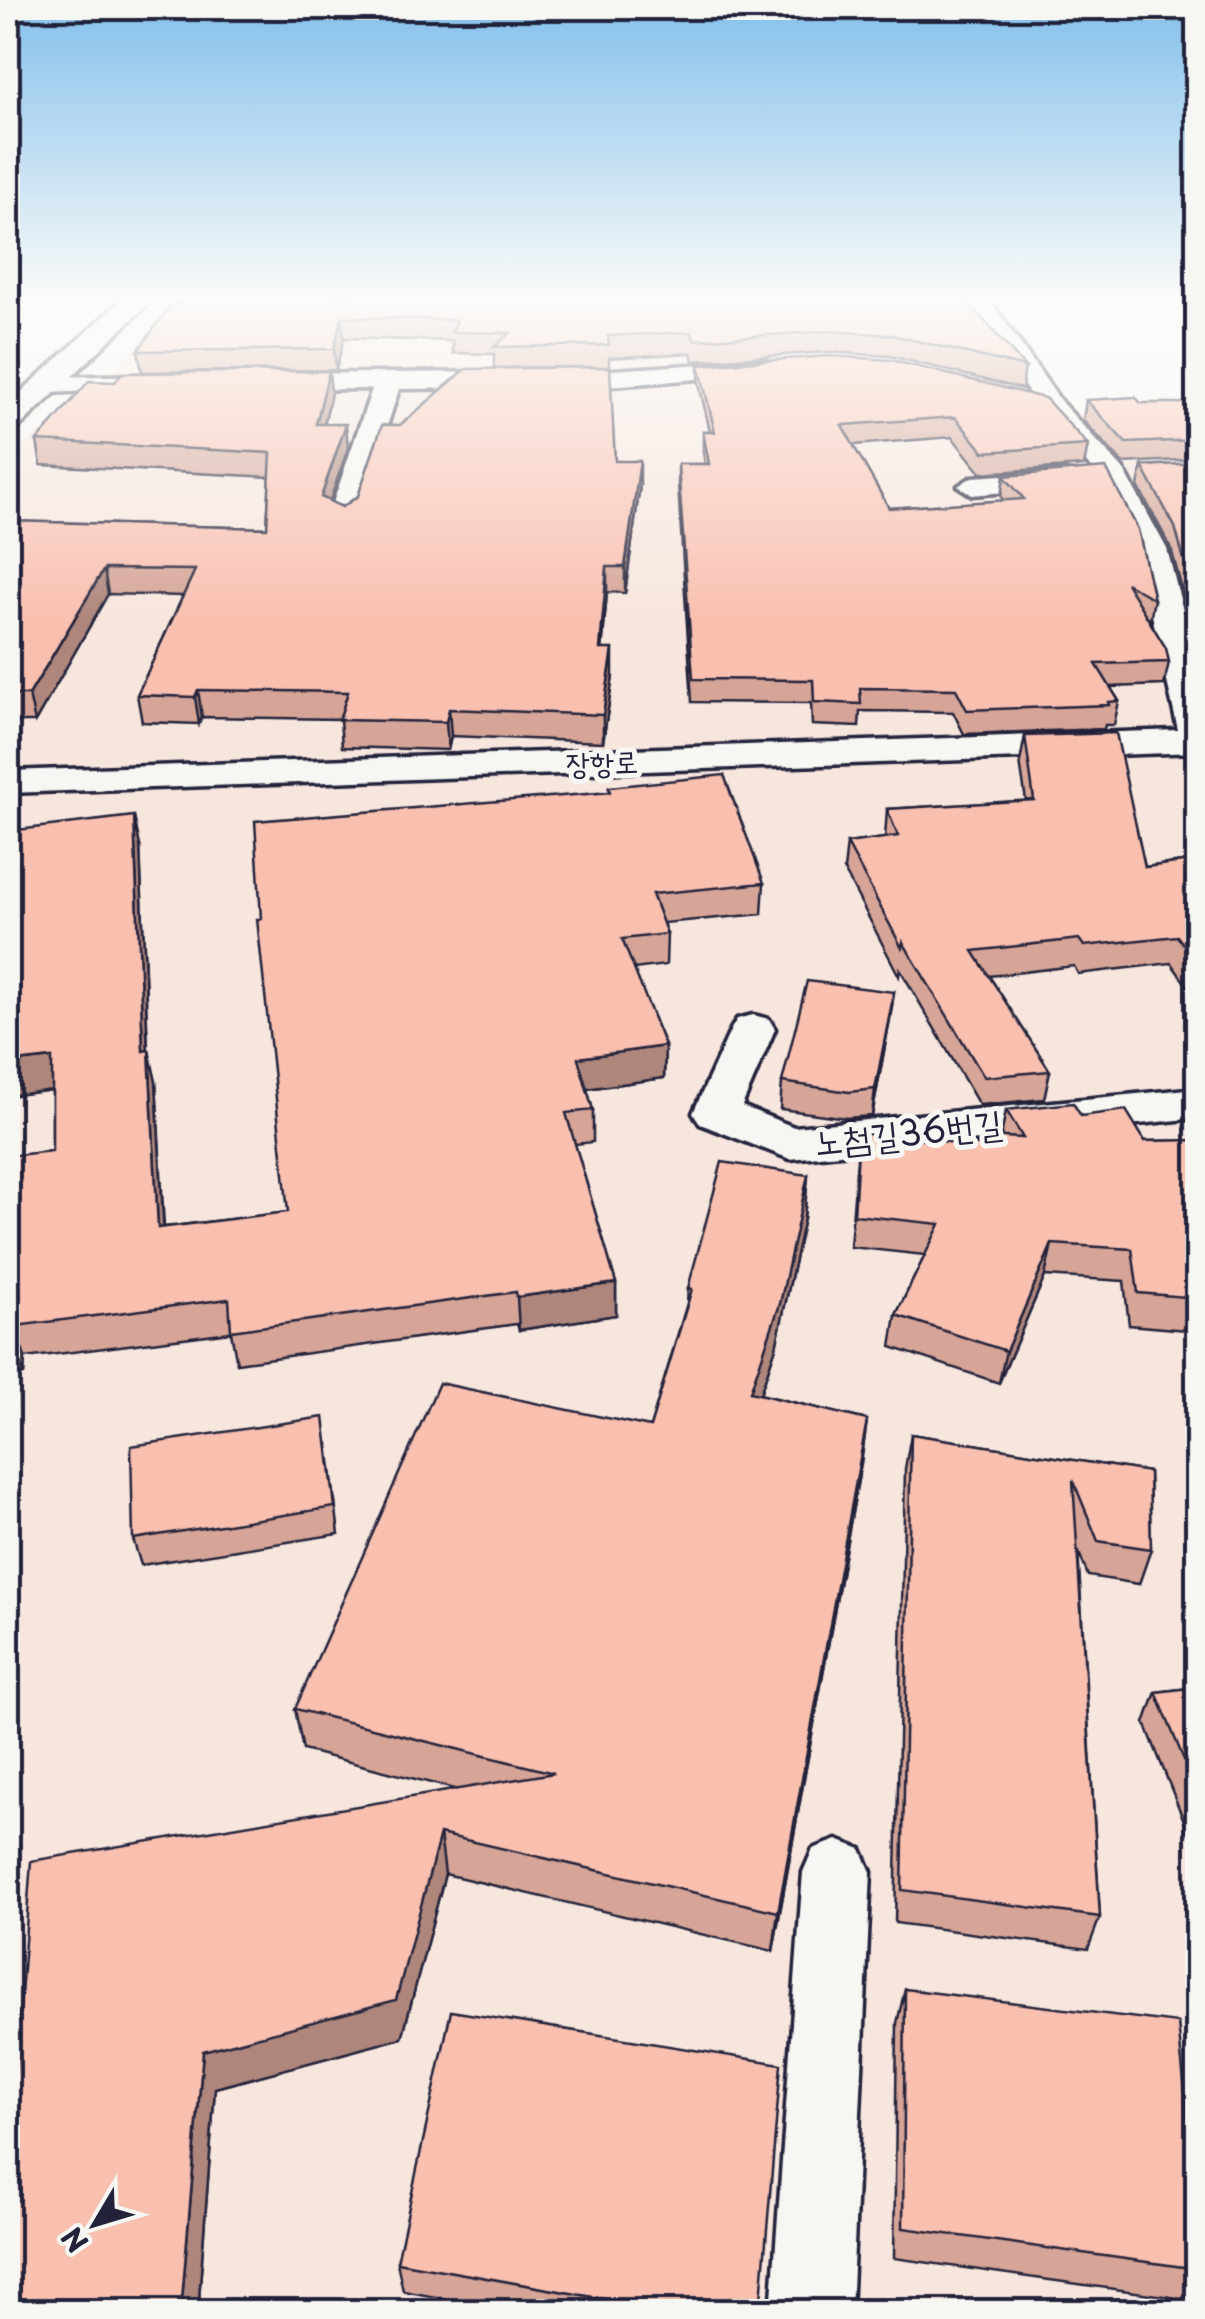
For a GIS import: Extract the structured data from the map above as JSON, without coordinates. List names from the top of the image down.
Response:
{
  "streets": {
    "street": ["장항로", "노첨길36번길"]
  },
  "north": "bottom left"
}
